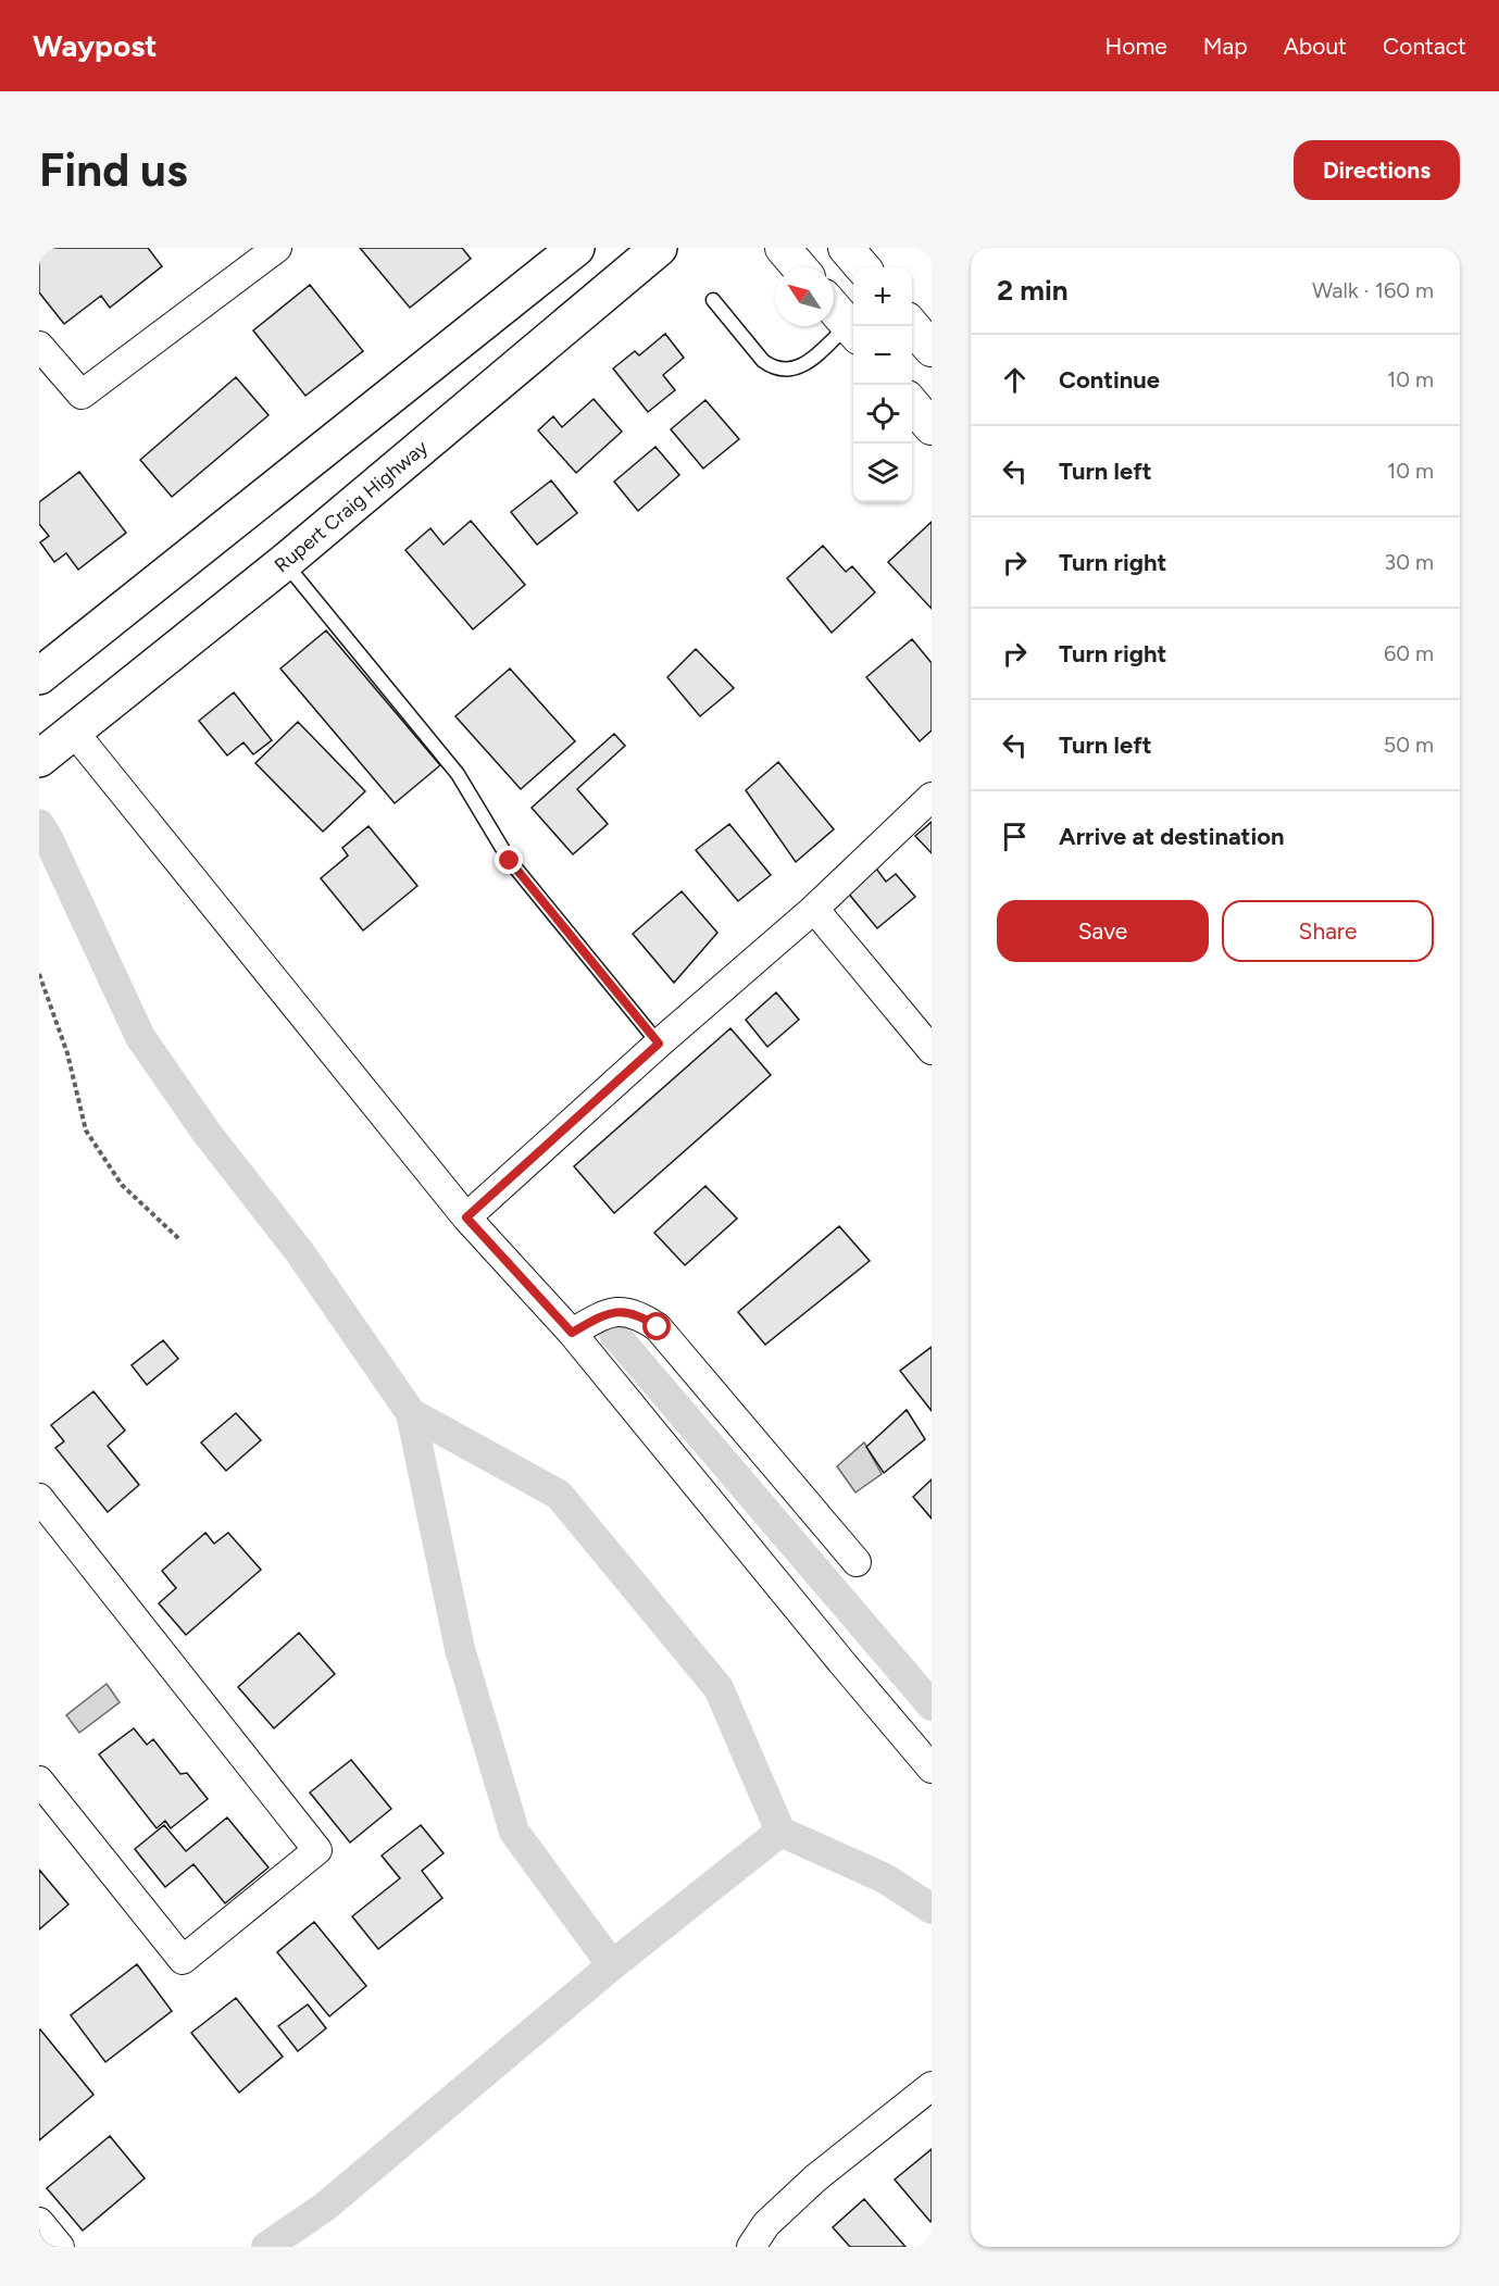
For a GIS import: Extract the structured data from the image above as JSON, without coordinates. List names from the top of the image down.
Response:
{
  "streets": {
    "main road": ["Rupert Craig Highway"]
  },
  "north": "top left",
  "page": {
    "header": "Waypost",
    "nav": [
      "Home",
      "Map",
      "About",
      "Contact"
    ],
    "buttons": [
      "Directions",
      ["Save", "Share"]
    ],
    "title": "Find us",
    "heading": ["2 min", "Walk · 160 m"],
    "map_buttons": ["+", "−"],
    "list": [
      ["Continue", "10 m"],
      ["Turn left", "10 m"],
      ["Turn right", "30 m"],
      ["Turn right", "60 m"],
      ["Turn left", "50 m"],
      "Arrive at destination"
    ]
  }
}
